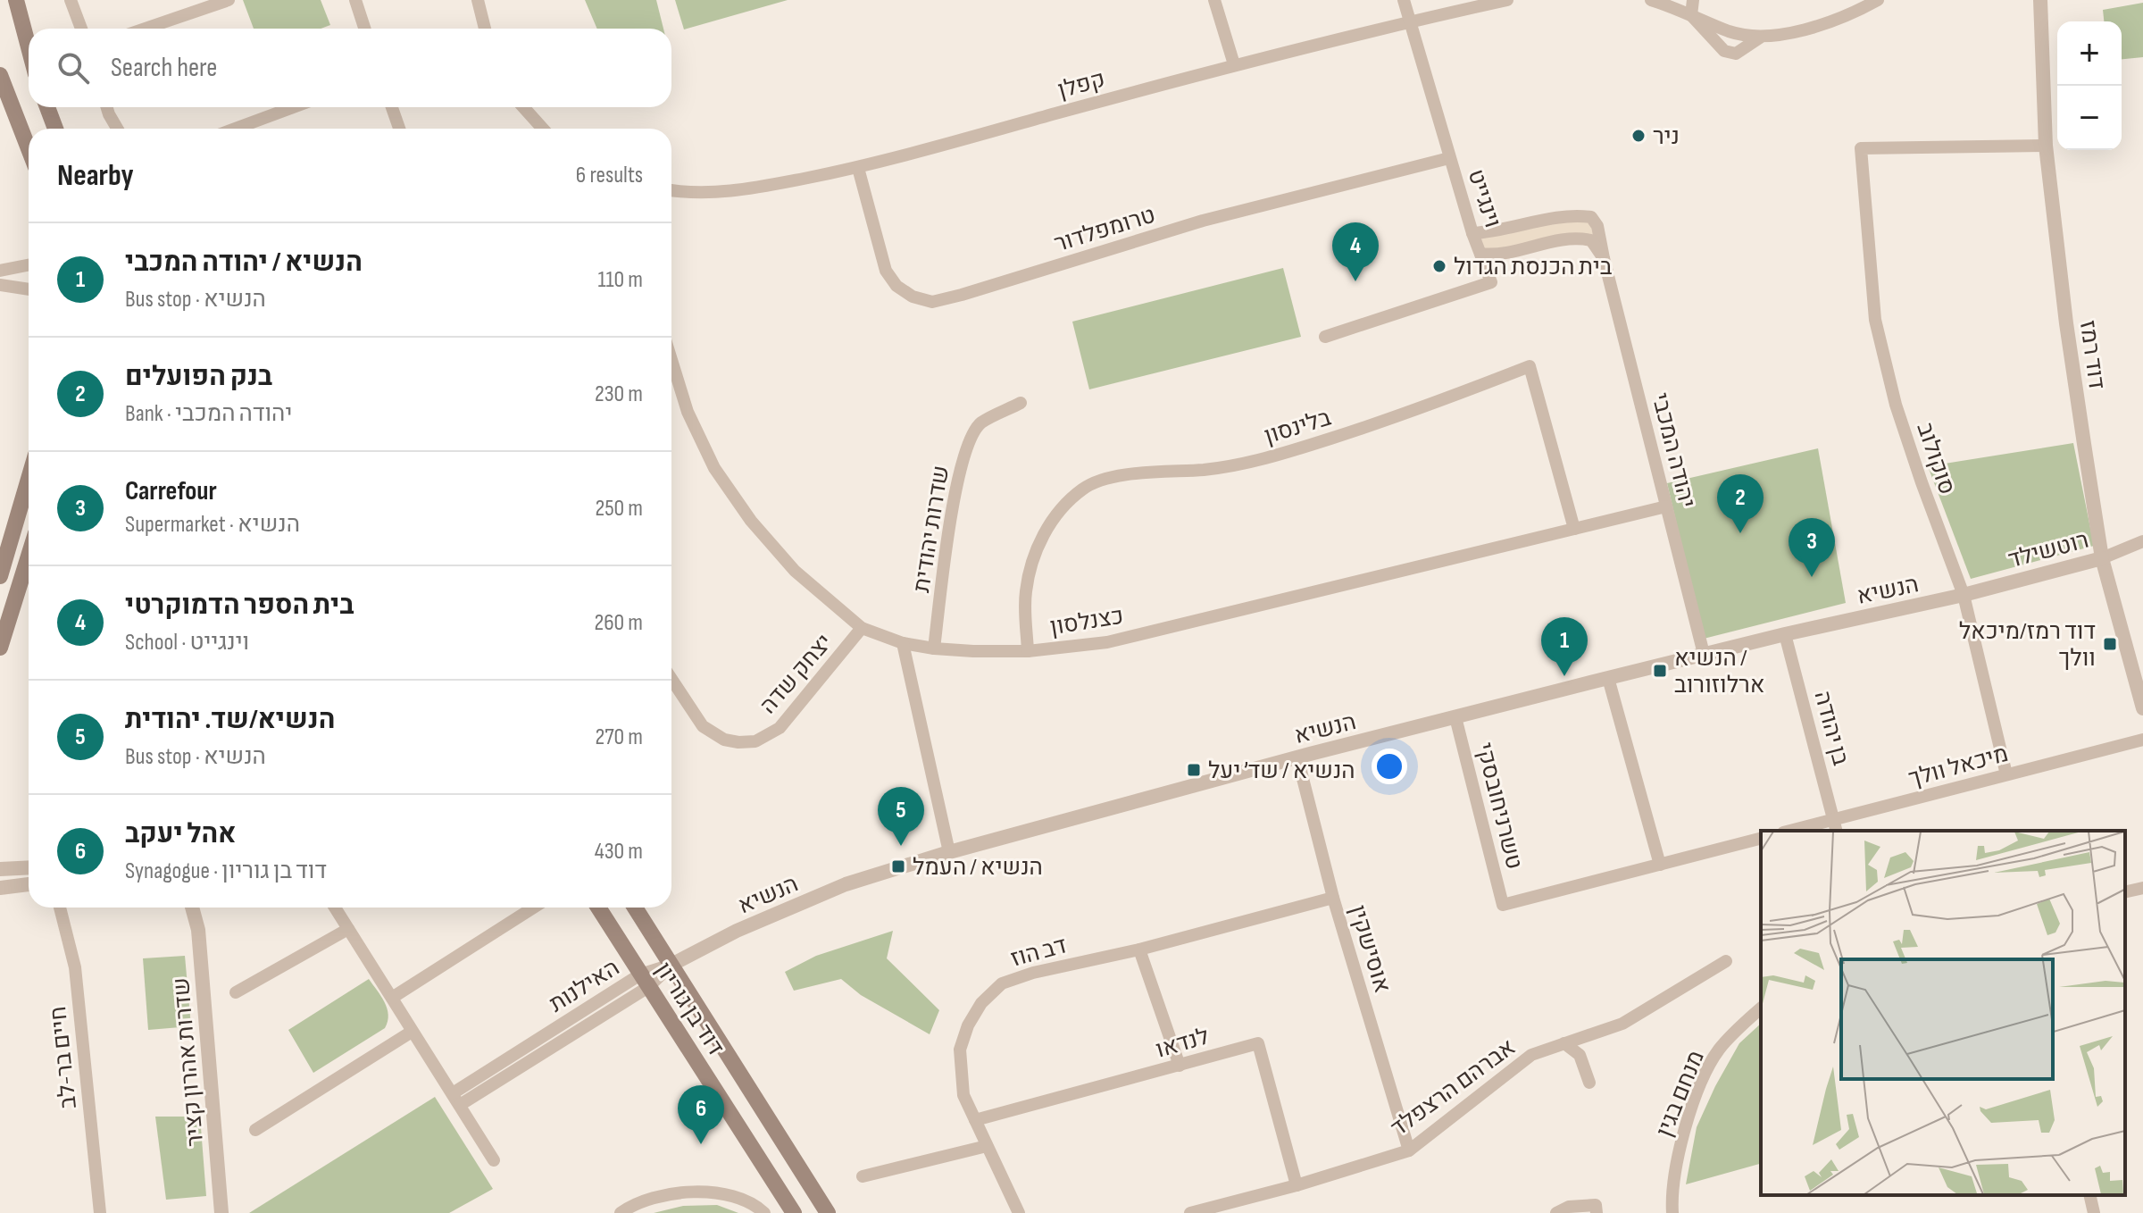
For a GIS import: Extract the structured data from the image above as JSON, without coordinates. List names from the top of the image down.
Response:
{
  "streets": {
    "main road": ["דוד בן גוריון"],
    "street": [
      "קפלן",
      "וינגייט",
      "טרומפלדור",
      "דוד רמז",
      "בלינסון",
      "יהודה המכבי",
      "סוקולוב",
      "שדרות יהודית",
      "רוטשילד",
      "הנשיא",
      "כצנלסון",
      "יצחק שדה",
      "בן יהודה",
      "מיכאל וולך",
      "טשרניחובסקי",
      "אוסישקין",
      "דב הוז",
      "האילנות",
      "לנדאו",
      "חיים בר-לב",
      "שדרות אהרון קציר",
      "אברהם הרצפלד",
      "מנחם בגין"
    ]
  },
  "crossings": [
    ["קפלן", "וינגייט"],
    ["קפלן", "טרומפלדור"],
    ["וינגייט", "טרומפלדור"],
    ["וינגייט", "יהודה המכבי"],
    ["דוד רמז", "סוקולוב"],
    ["דוד רמז", "רוטשילד"],
    ["בלינסון", "כצנלסון"],
    ["יהודה המכבי", "הנשיא"],
    ["יהודה המכבי", "כצנלסון"],
    ["סוקולוב", "רוטשילד"],
    ["סוקולוב", "הנשיא"],
    ["סוקולוב", "מיכאל וולך"],
    ["שדרות יהודית", "כצנלסון"],
    ["רוטשילד", "הנשיא"],
    ["הנשיא", "בן יהודה"],
    ["הנשיא", "טשרניחובסקי"],
    ["הנשיא", "אוסישקין"],
    ["הנשיא", "האילנות"],
    ["הנשיא", "דוד בן גוריון"],
    ["כצנלסון", "יצחק שדה"],
    ["בן יהודה", "מיכאל וולך"],
    ["אוסישקין", "דב הוז"],
    ["אוסישקין", "אברהם הרצפלד"],
    ["דב הוז", "לנדאו"],
    ["האילנות", "דוד בן גוריון"],
    ["לנדאו", "אברהם הרצפלד"]
  ],
  "places": {
    "other": ["ניר", "בית הכנסת הגדול"],
    "transit": [
      "דוד רמז/מיכאל וולך",
      "הנשיא / ארלוזורוב",
      "הנשיא / שד׳ יעל",
      "הנשיא / העמל"
    ]
  },
  "page": {
    "map_buttons": ["+", "−"],
    "search": "Search here",
    "heading": ["Nearby", "6 results"],
    "list": [
      {
        "mark": "1",
        "name": "הנשיא / יהודה המכבי",
        "note": "Bus stop · הנשיא",
        "value": "110 m"
      },
      {
        "mark": "2",
        "name": "בנק הפועלים",
        "note": "Bank · יהודה המכבי",
        "value": "230 m"
      },
      {
        "mark": "3",
        "name": "Carrefour",
        "note": "Supermarket · הנשיא",
        "value": "250 m"
      },
      {
        "mark": "4",
        "name": "בית הספר הדמוקרטי",
        "note": "School · וינגייט",
        "value": "260 m"
      },
      {
        "mark": "5",
        "name": "הנשיא/שד. יהודית",
        "note": "Bus stop · הנשיא",
        "value": "270 m"
      },
      {
        "mark": "6",
        "name": "אהל יעקב",
        "note": "Synagogue · דוד בן גוריון",
        "value": "430 m"
      }
    ],
    "pins": [
      "4",
      "2",
      "3",
      "1",
      "5",
      "6"
    ]
  }
}
